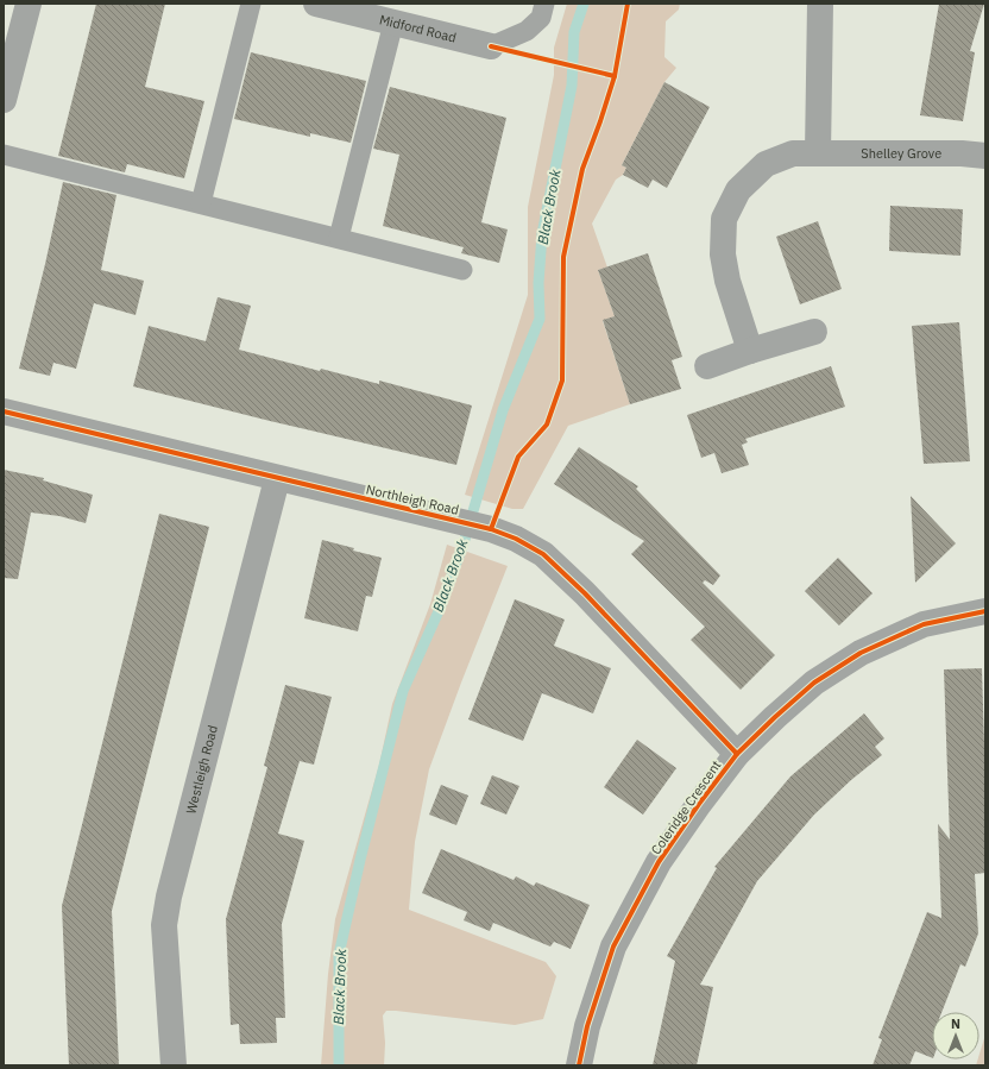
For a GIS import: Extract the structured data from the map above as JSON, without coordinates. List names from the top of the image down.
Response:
{
  "streets": {
    "street": [
      "Midford Road",
      "Shelley Grove",
      "Northleigh Road",
      "Westleigh Road",
      "Coleridge Crescent"
    ]
  },
  "crossings": [
    ["Northleigh Road", "Westleigh Road"],
    ["Northleigh Road", "Coleridge Crescent"]
  ],
  "water": ["Black Brook"],
  "north": "top"
}
